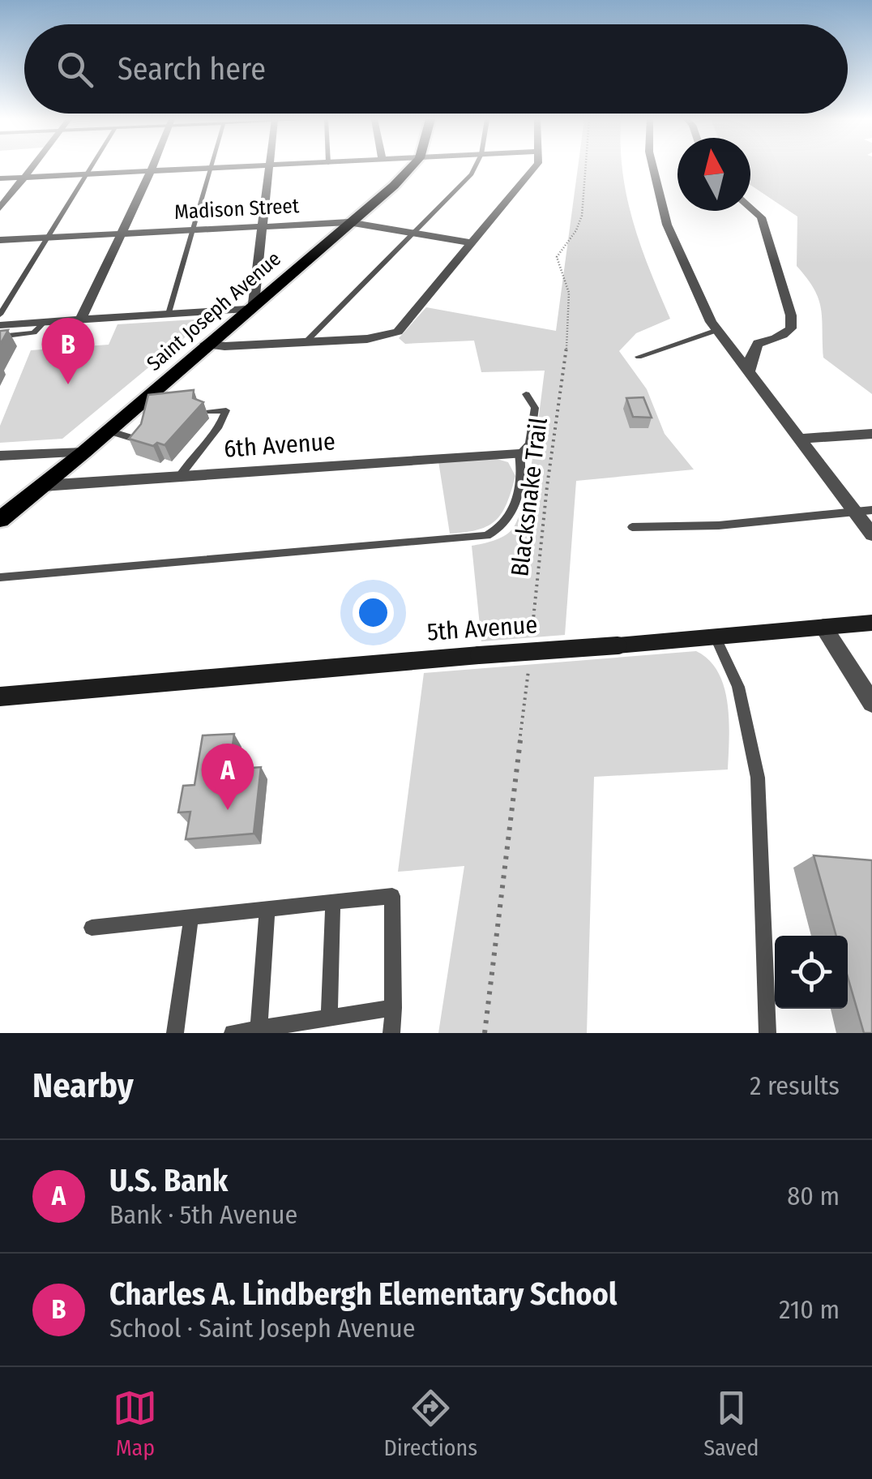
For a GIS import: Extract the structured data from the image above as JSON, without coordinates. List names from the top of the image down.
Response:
{
  "streets": {
    "main road": ["Saint Joseph Avenue"],
    "street": ["Madison Street", "6th Avenue", "5th Avenue"],
    "path": ["Blacksnake Trail"]
  },
  "crossings": [
    ["Madison Street", "Saint Joseph Avenue"],
    ["Saint Joseph Avenue", "6th Avenue"]
  ],
  "north": "top",
  "page": {
    "search": "Search here",
    "pins": ["B", "A"],
    "heading": ["Nearby", "2 results"],
    "list": [
      {
        "mark": "A",
        "name": "U.S. Bank",
        "note": "Bank · 5th Avenue",
        "value": "80 m"
      },
      {
        "mark": "B",
        "name": "Charles A. Lindbergh Elementary School",
        "note": "School · Saint Joseph Avenue",
        "value": "210 m"
      }
    ],
    "nav": ["Map", "Directions", "Saved"]
  }
}
